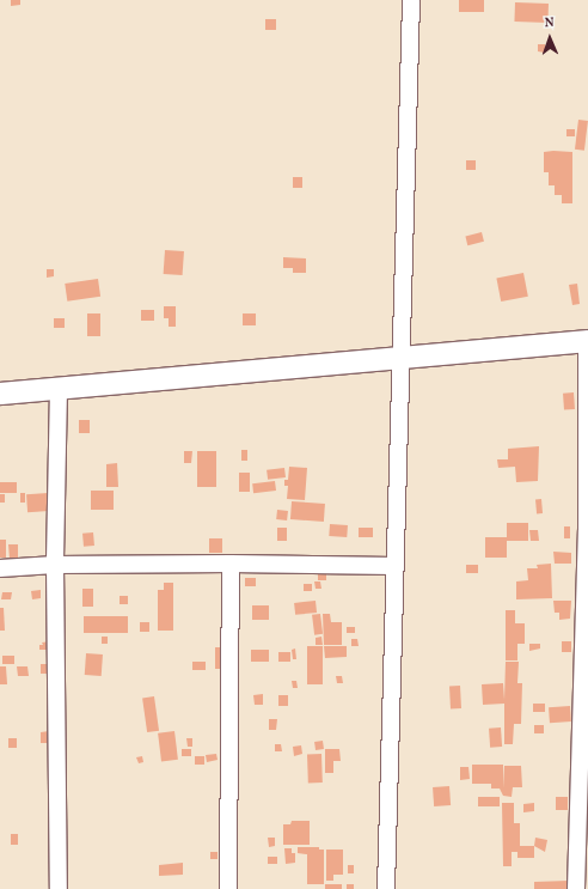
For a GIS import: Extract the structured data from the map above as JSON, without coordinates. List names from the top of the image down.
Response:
{
  "north": "top"
}
